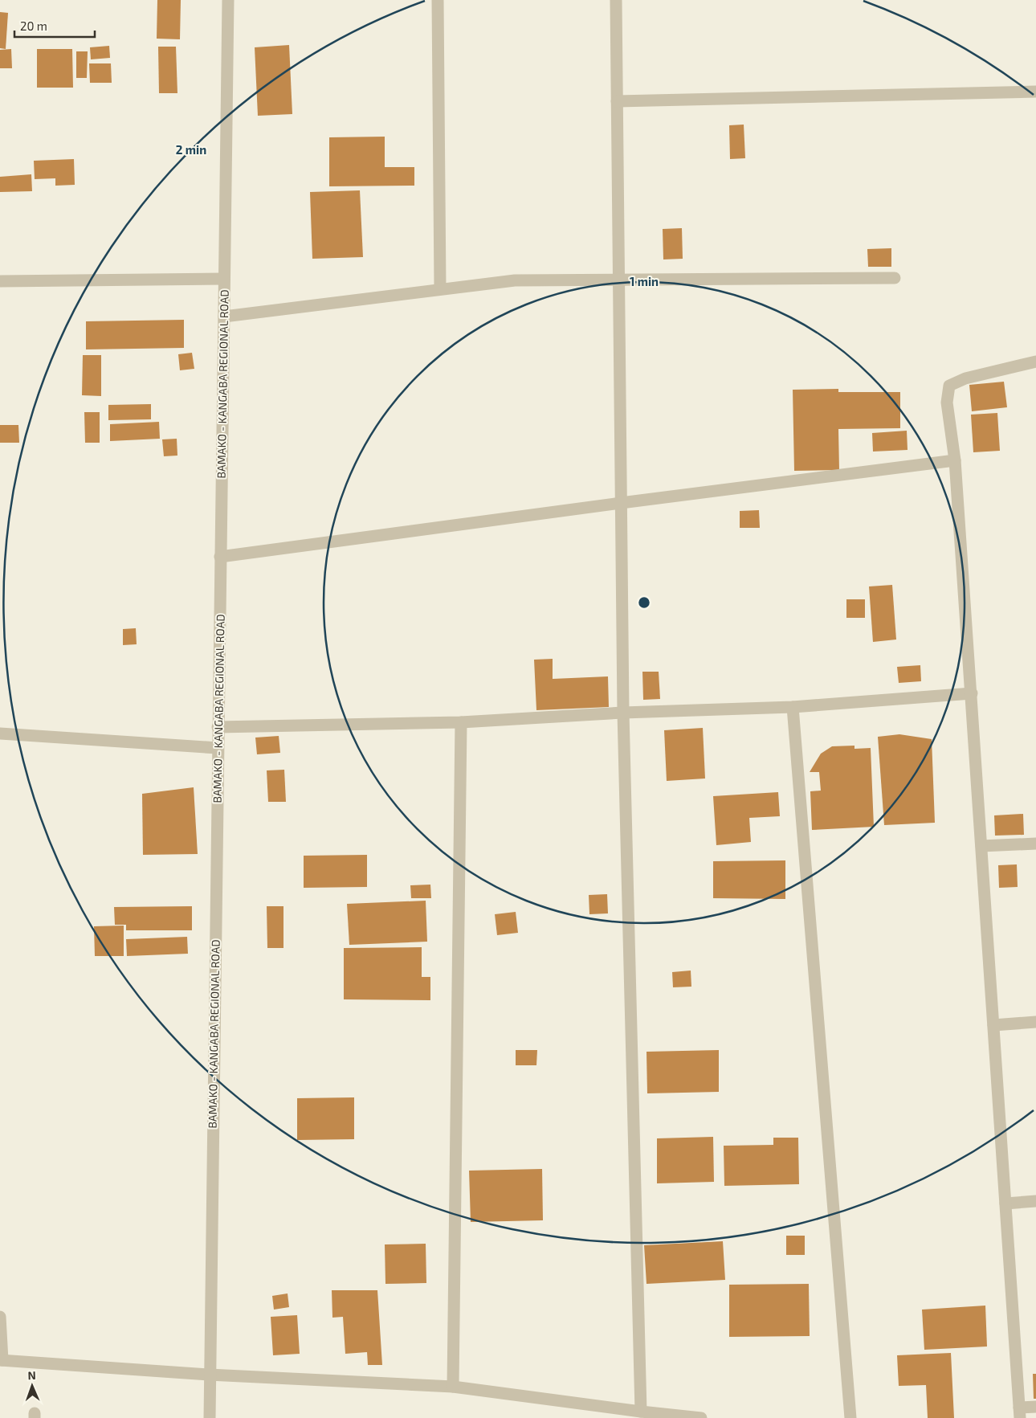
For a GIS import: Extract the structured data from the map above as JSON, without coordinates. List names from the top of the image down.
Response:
{
  "streets": {
    "street": ["BAMAKO - KANGABA REGIONAL ROAD"]
  },
  "scale_bar": "20 m",
  "north": "top",
  "rings": ["2 min", "1 min"]
}
